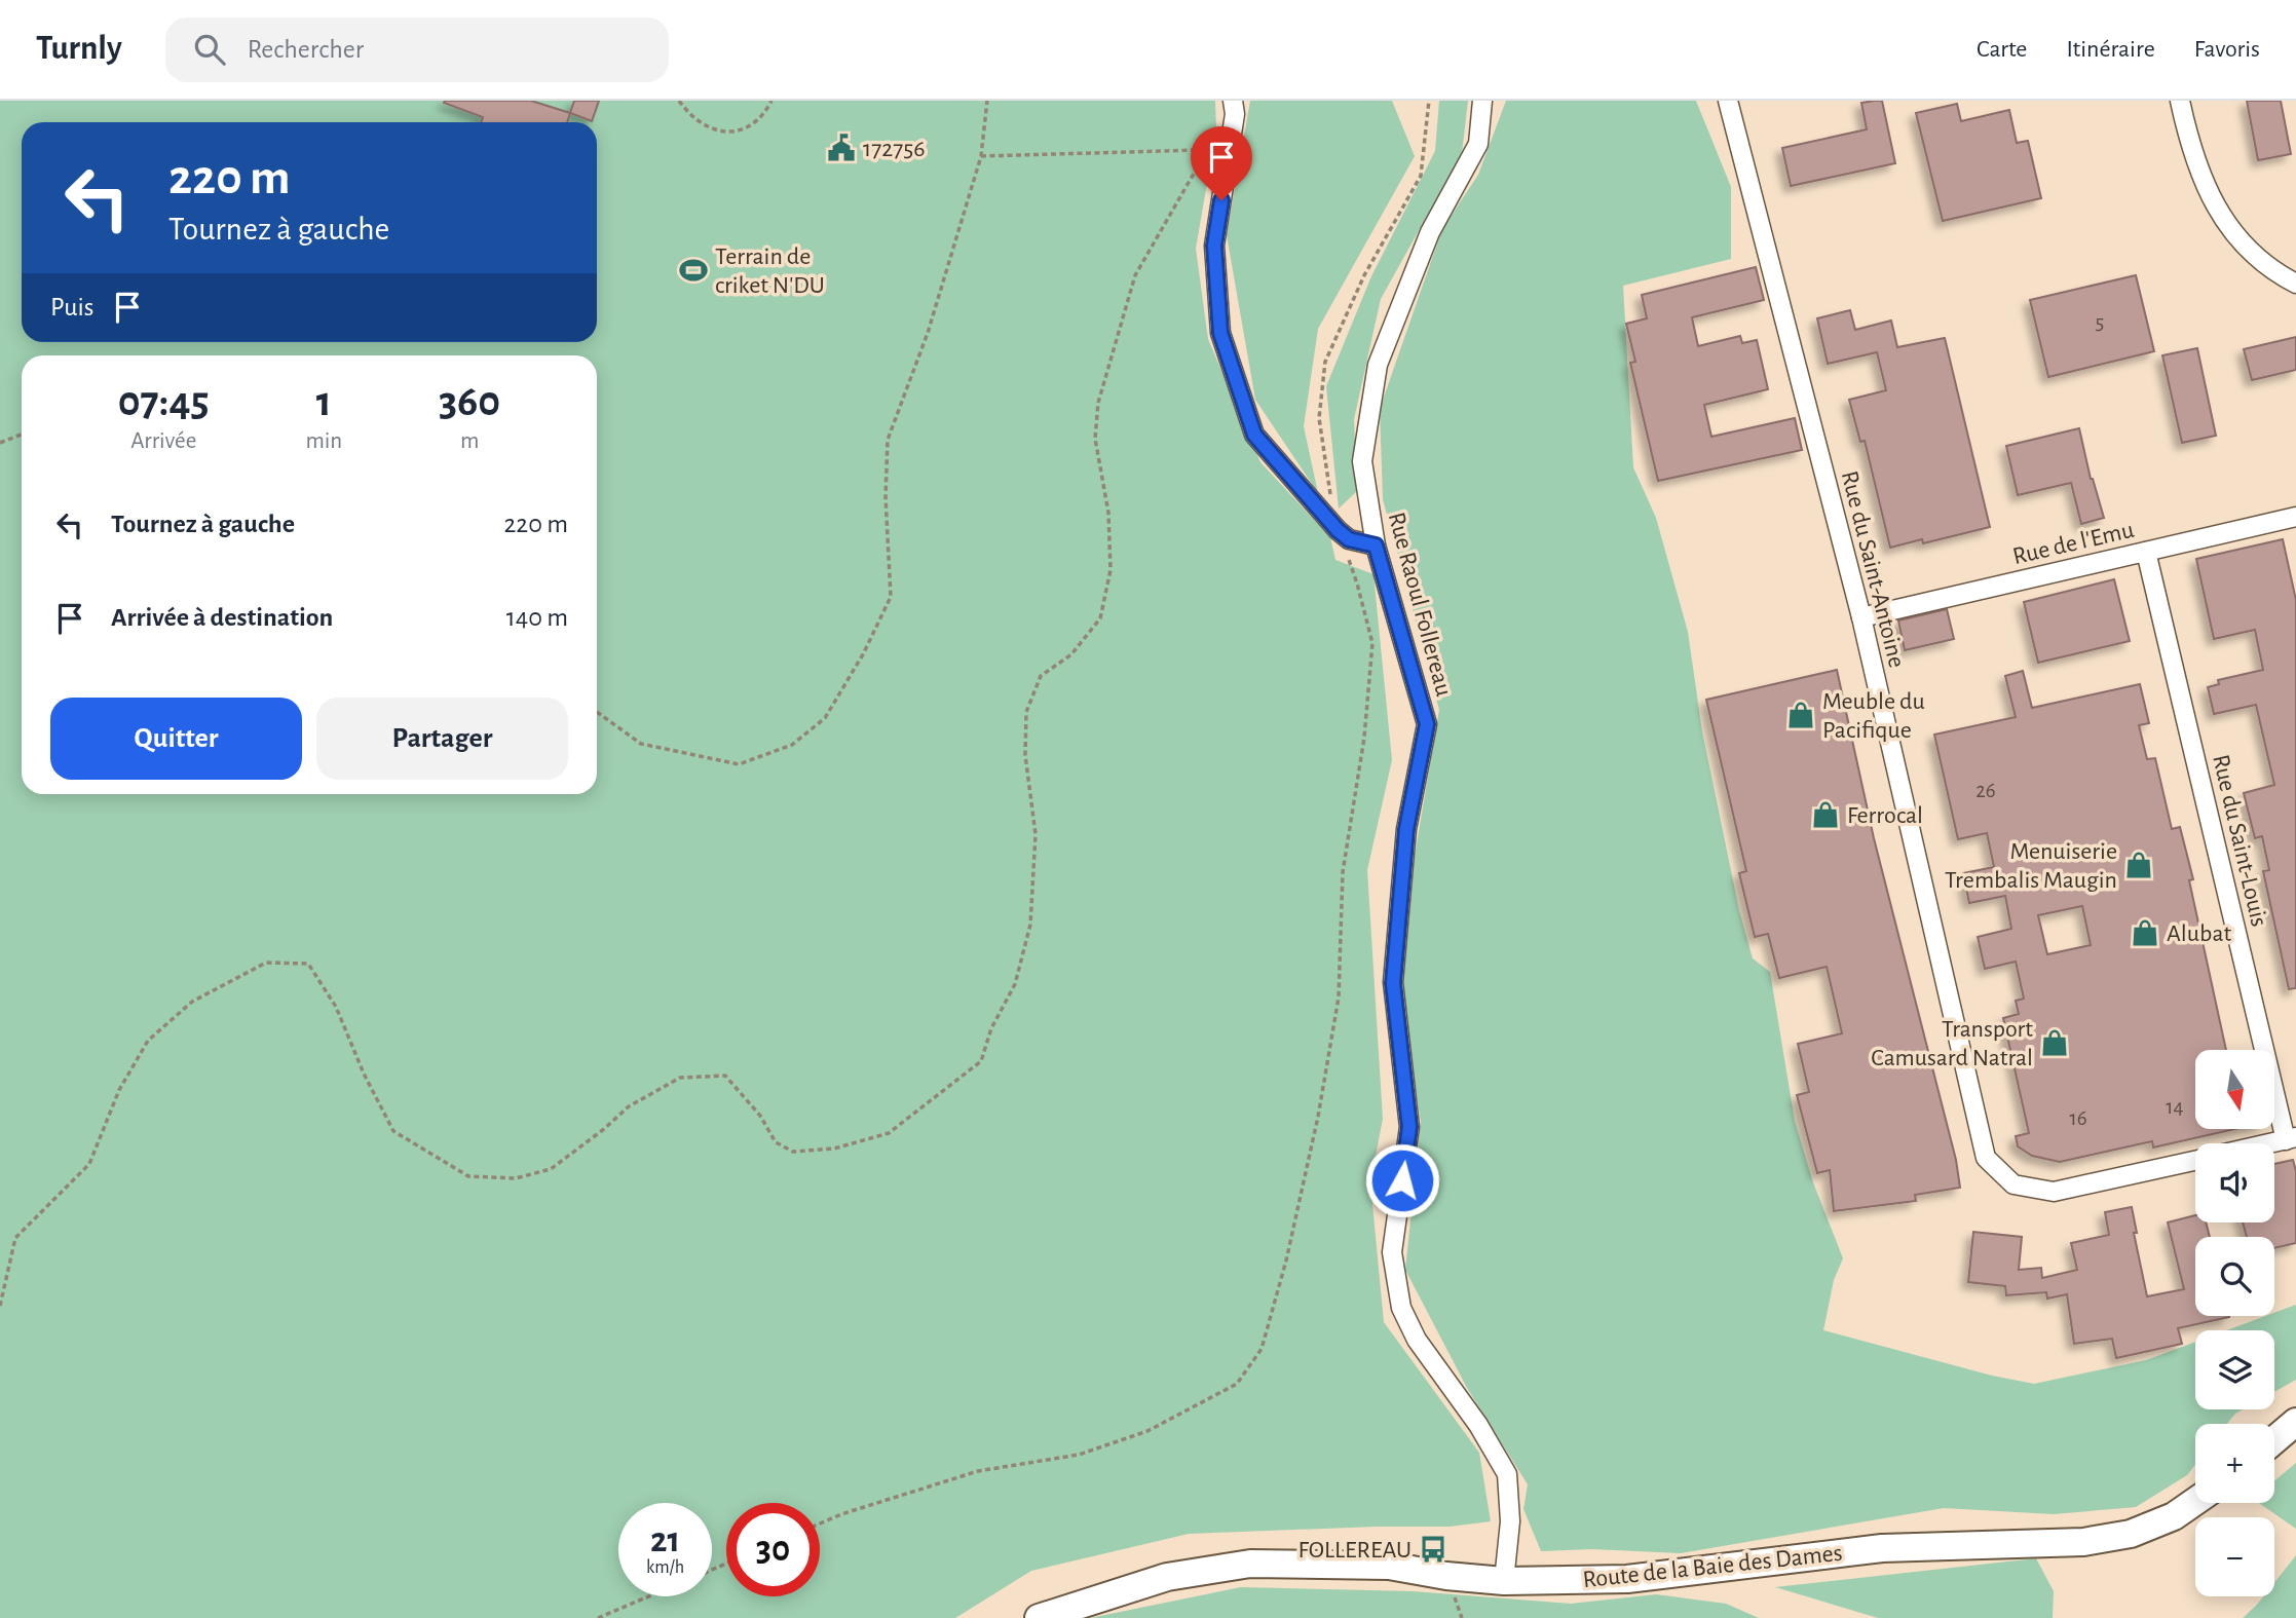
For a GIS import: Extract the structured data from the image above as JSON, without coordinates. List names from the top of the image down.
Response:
{
  "streets": {
    "main road": ["Route de la Baie des Dames"],
    "street": [
      "Rue de l'Emu",
      "Rue du Saint-Antoine",
      "Rue Raoul Follereau",
      "Rue du Saint-Louis"
    ]
  },
  "crossings": [
    ["Rue de l'Emu", "Rue du Saint-Antoine"],
    ["Rue de l'Emu", "Rue du Saint-Louis"],
    ["Rue Raoul Follereau", "Route de la Baie des Dames"]
  ],
  "places": {
    "public building": ["172756"],
    "sports": ["Terrain de criket N'DU"],
    "shop": [
      "Meuble du Pacifique",
      "Ferrocal",
      "Menuiserie Trembalis Maugin",
      "Alubat",
      "Transport Camusard Natral"
    ],
    "bus stop": ["FOLLEREAU"]
  },
  "house_numbers": [
    "5",
    "26",
    "14",
    "16"
  ],
  "north": "bottom",
  "page": {
    "header": "Turnly",
    "search": "Rechercher",
    "nav": ["Carte", "Itinéraire", "Favoris"],
    "turn": ["220 m", "Tournez à gauche"],
    "then": "Puis",
    "eta": [
      "07:45",
      "Arrivée",
      "1",
      "min",
      "360",
      "m"
    ],
    "list": [
      {
        "name": "Tournez à gauche",
        "value": "220 m"
      },
      {
        "name": "Arrivée à destination",
        "value": "140 m"
      }
    ],
    "buttons": ["Quitter", "Partager"],
    "map_buttons": ["+", "−"],
    "speed": "21 km/h",
    "limit": "30"
  }
}
